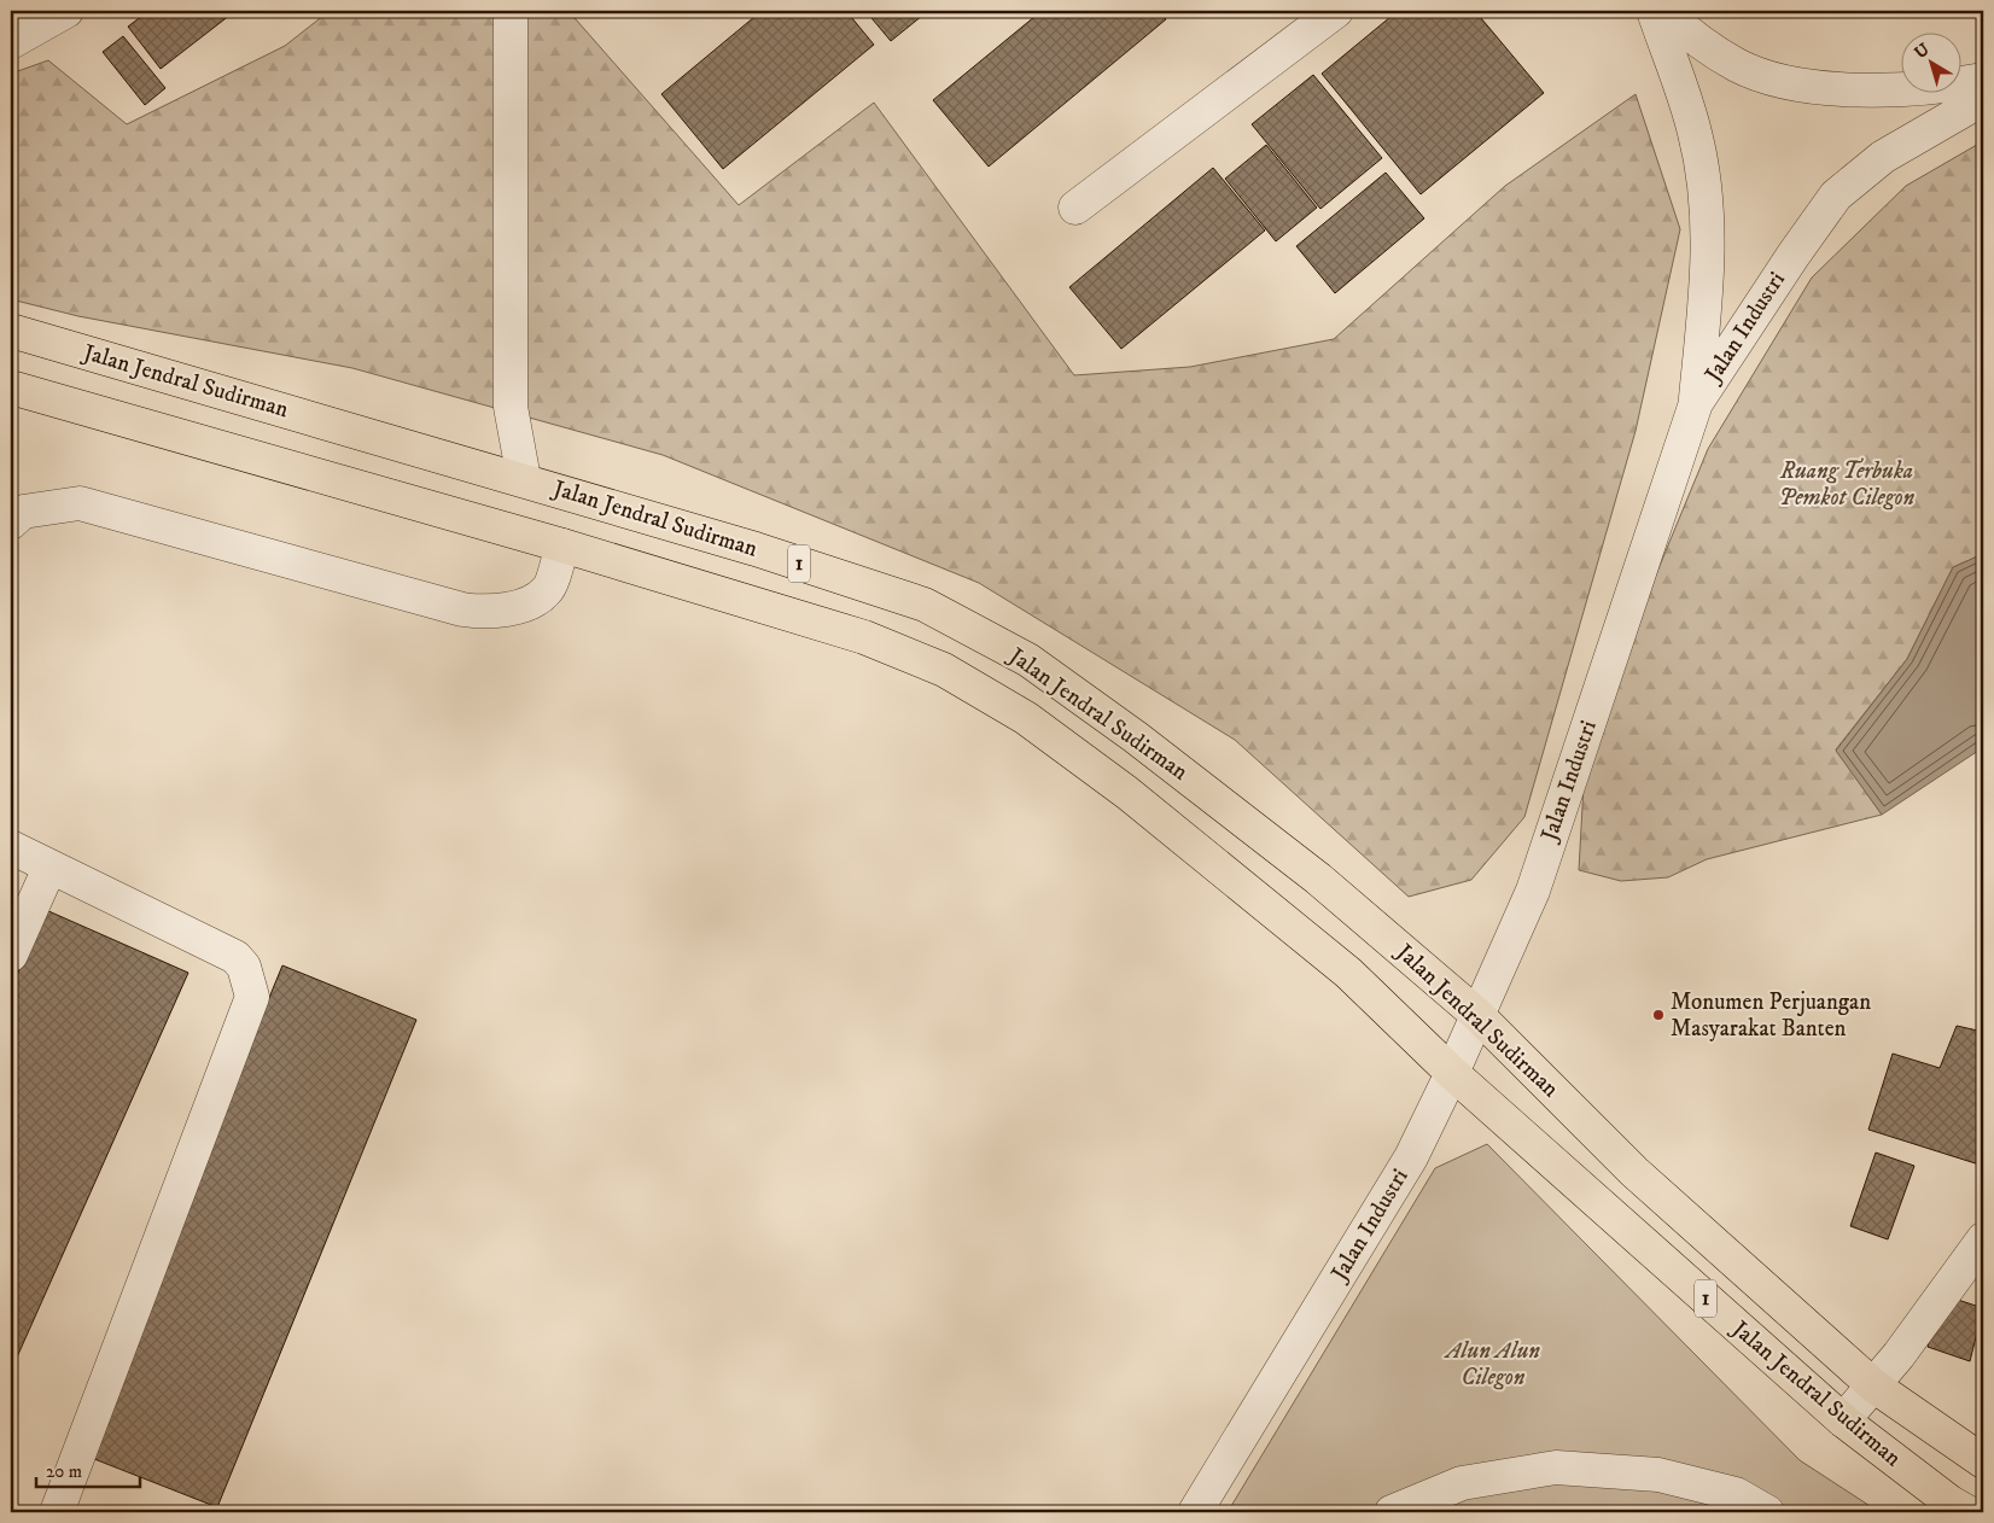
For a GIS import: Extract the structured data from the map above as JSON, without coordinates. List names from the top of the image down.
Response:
{
  "streets": {
    "highway": ["Jalan Jendral Sudirman", "1"],
    "street": ["Jalan Industri"]
  },
  "crossings": [
    ["Jalan Industri", "Jalan Jendral Sudirman"]
  ],
  "parks": ["Ruang Terbuka Pemkot Cilegon", "Alun Alun Cilegon"],
  "places": ["Monumen Perjuangan Masyarakat Banten"],
  "scale_bar": "20 m",
  "north": "top left"
}
